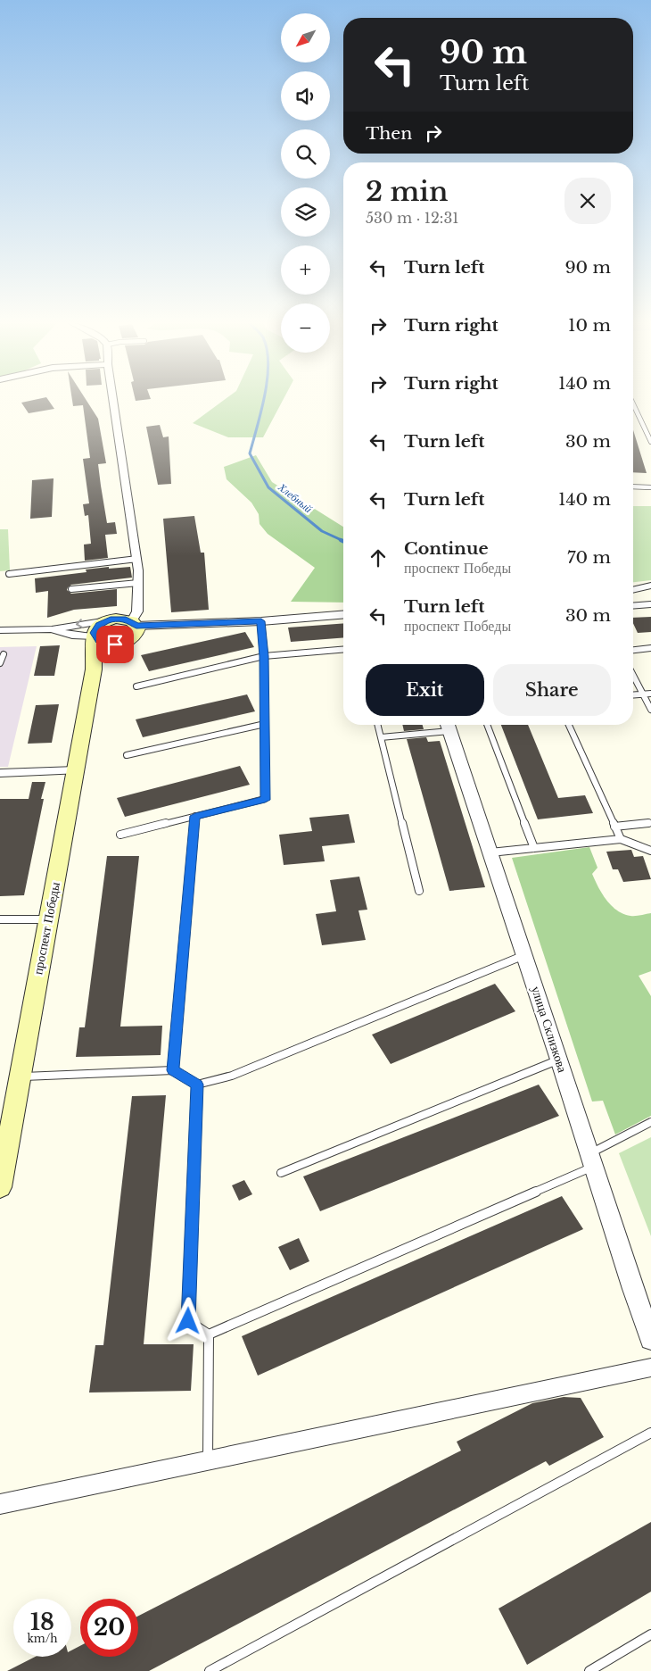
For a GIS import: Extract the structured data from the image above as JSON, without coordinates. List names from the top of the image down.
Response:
{
  "streets": {
    "main road": ["проспект Победы"],
    "street": ["улица Склизкова"]
  },
  "water": ["Хлебный"],
  "north": "bottom left",
  "page": {
    "map_buttons": ["+", "−"],
    "turn": ["90 m", "Turn left"],
    "then": "Then",
    "heading": ["2 min", "530 m · 12:31"],
    "list": [
      {
        "name": "Turn left",
        "value": "90 m"
      },
      {
        "name": "Turn right",
        "value": "10 m"
      },
      {
        "name": "Turn right",
        "value": "140 m"
      },
      {
        "name": "Turn left",
        "value": "30 m"
      },
      {
        "name": "Turn left",
        "value": "140 m"
      },
      {
        "name": "Continue",
        "note": "проспект Победы",
        "value": "70 m"
      },
      {
        "name": "Turn left",
        "note": "проспект Победы",
        "value": "30 m"
      }
    ],
    "buttons": ["Exit", "Share"],
    "speed": "18 km/h",
    "limit": "20"
  }
}
